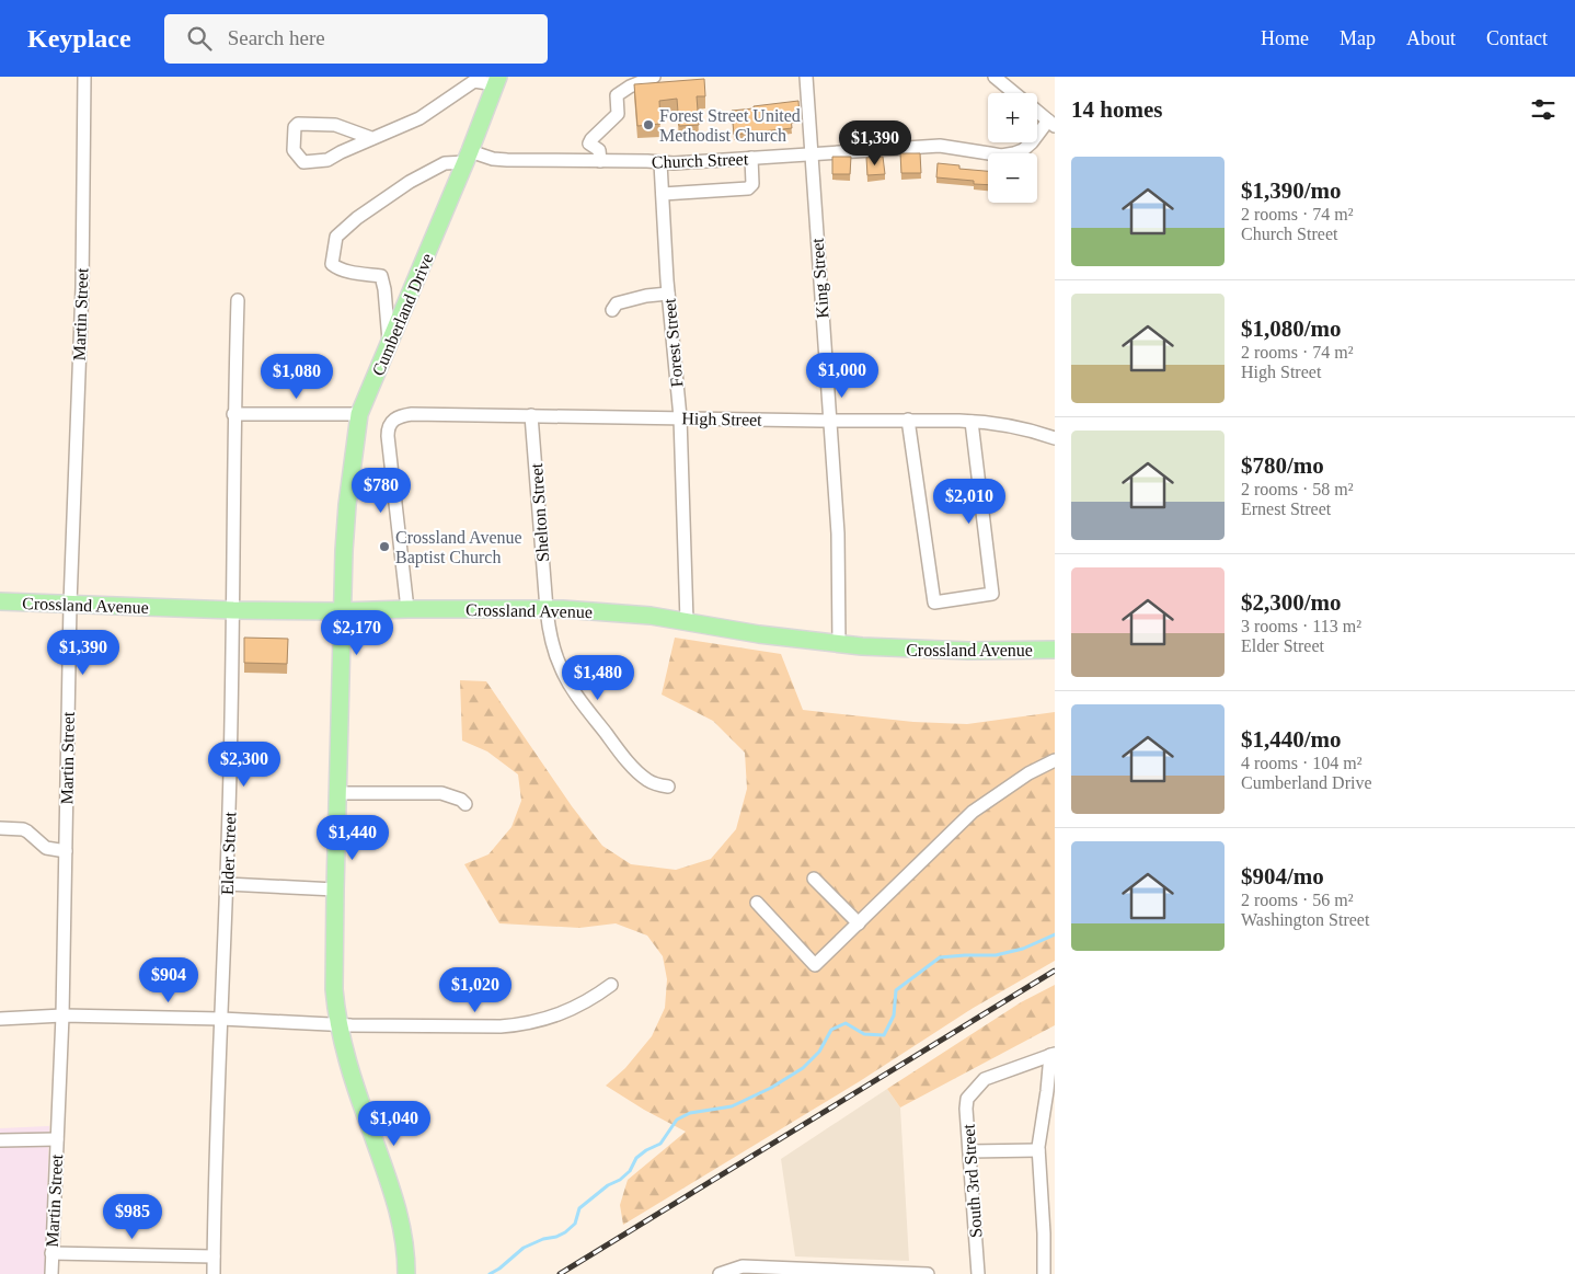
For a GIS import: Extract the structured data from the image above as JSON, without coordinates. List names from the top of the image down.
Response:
{
  "streets": {
    "main road": ["Cumberland Drive", "Crossland Avenue"],
    "street": [
      "Church Street",
      "King Street",
      "Martin Street",
      "Forest Street",
      "High Street",
      "Shelton Street",
      "Elder Street",
      "South 3rd Street"
    ]
  },
  "crossings": [
    ["Church Street", "King Street"],
    ["Church Street", "Cumberland Drive"],
    ["Church Street", "Forest Street"],
    ["King Street", "High Street"],
    ["King Street", "Crossland Avenue"],
    ["Martin Street", "Crossland Avenue"],
    ["Cumberland Drive", "Crossland Avenue"],
    ["Forest Street", "High Street"],
    ["Forest Street", "Crossland Avenue"],
    ["High Street", "Shelton Street"],
    ["High Street", "Crossland Avenue"],
    ["Shelton Street", "Crossland Avenue"],
    ["Crossland Avenue", "Elder Street"]
  ],
  "places": ["Forest Street United Methodist Church", "Crossland Avenue Baptist Church"],
  "page": {
    "header": "Keyplace",
    "search": "Search here",
    "nav": [
      "Home",
      "Map",
      "About",
      "Contact"
    ],
    "heading": "14 homes",
    "map_buttons": ["+", "−"],
    "price": [
      "$1,390",
      "$1,000",
      "$1,080",
      "$780",
      "$2,010",
      "$2,170",
      "$1,390",
      "$1,480",
      "$2,300",
      "$1,440",
      "$904",
      "$1,020",
      "$1,040",
      "$985"
    ],
    "list": [
      {
        "name": "$1,390/mo",
        "note": "2 rooms · 74 m² · Church Street"
      },
      {
        "name": "$1,080/mo",
        "note": "2 rooms · 74 m² · High Street"
      },
      {
        "name": "$780/mo",
        "note": "2 rooms · 58 m² · Ernest Street"
      },
      {
        "name": "$2,300/mo",
        "note": "3 rooms · 113 m² · Elder Street"
      },
      {
        "name": "$1,440/mo",
        "note": "4 rooms · 104 m² · Cumberland Drive"
      },
      {
        "name": "$904/mo",
        "note": "2 rooms · 56 m² · Washington Street"
      }
    ]
  }
}
